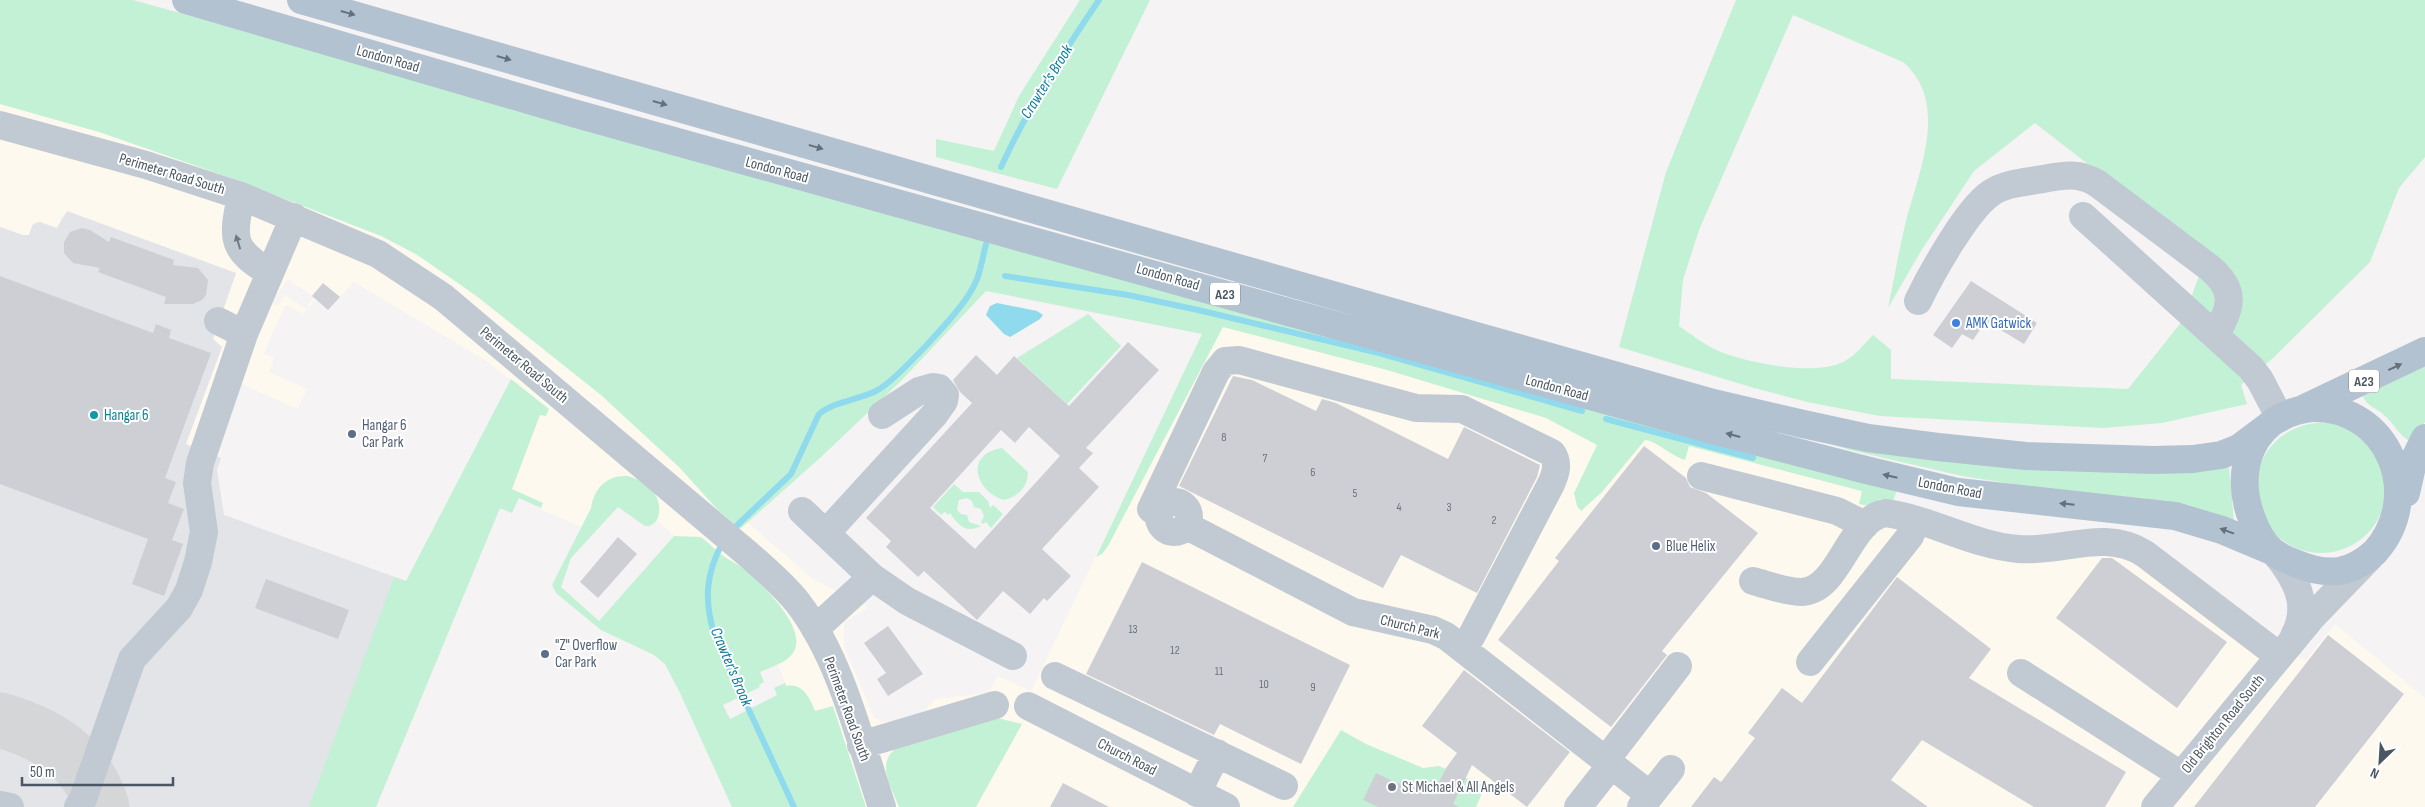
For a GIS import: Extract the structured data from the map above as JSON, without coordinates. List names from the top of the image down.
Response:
{
  "streets": {
    "main road": ["London Road", "A23"],
    "street": [
      "Perimeter Road South",
      "Church Park",
      "Old Brighton Road South",
      "Church Road"
    ]
  },
  "crossings": [
    ["London Road", "Old Brighton Road South"]
  ],
  "water": ["Crawter's Brook"],
  "places": [
    "AMK Gatwick",
    "Hangar 6",
    "Hangar 6 Car Park",
    "Blue Helix",
    "\"Z\" Overflow Car Park",
    "St Michael & All Angels"
  ],
  "house_numbers": [
    "8",
    "7",
    "6",
    "5",
    "4",
    "3",
    "2",
    "13",
    "12",
    "11",
    "10",
    "9"
  ],
  "scale_bar": "50 m",
  "north": "bottom left"
}
